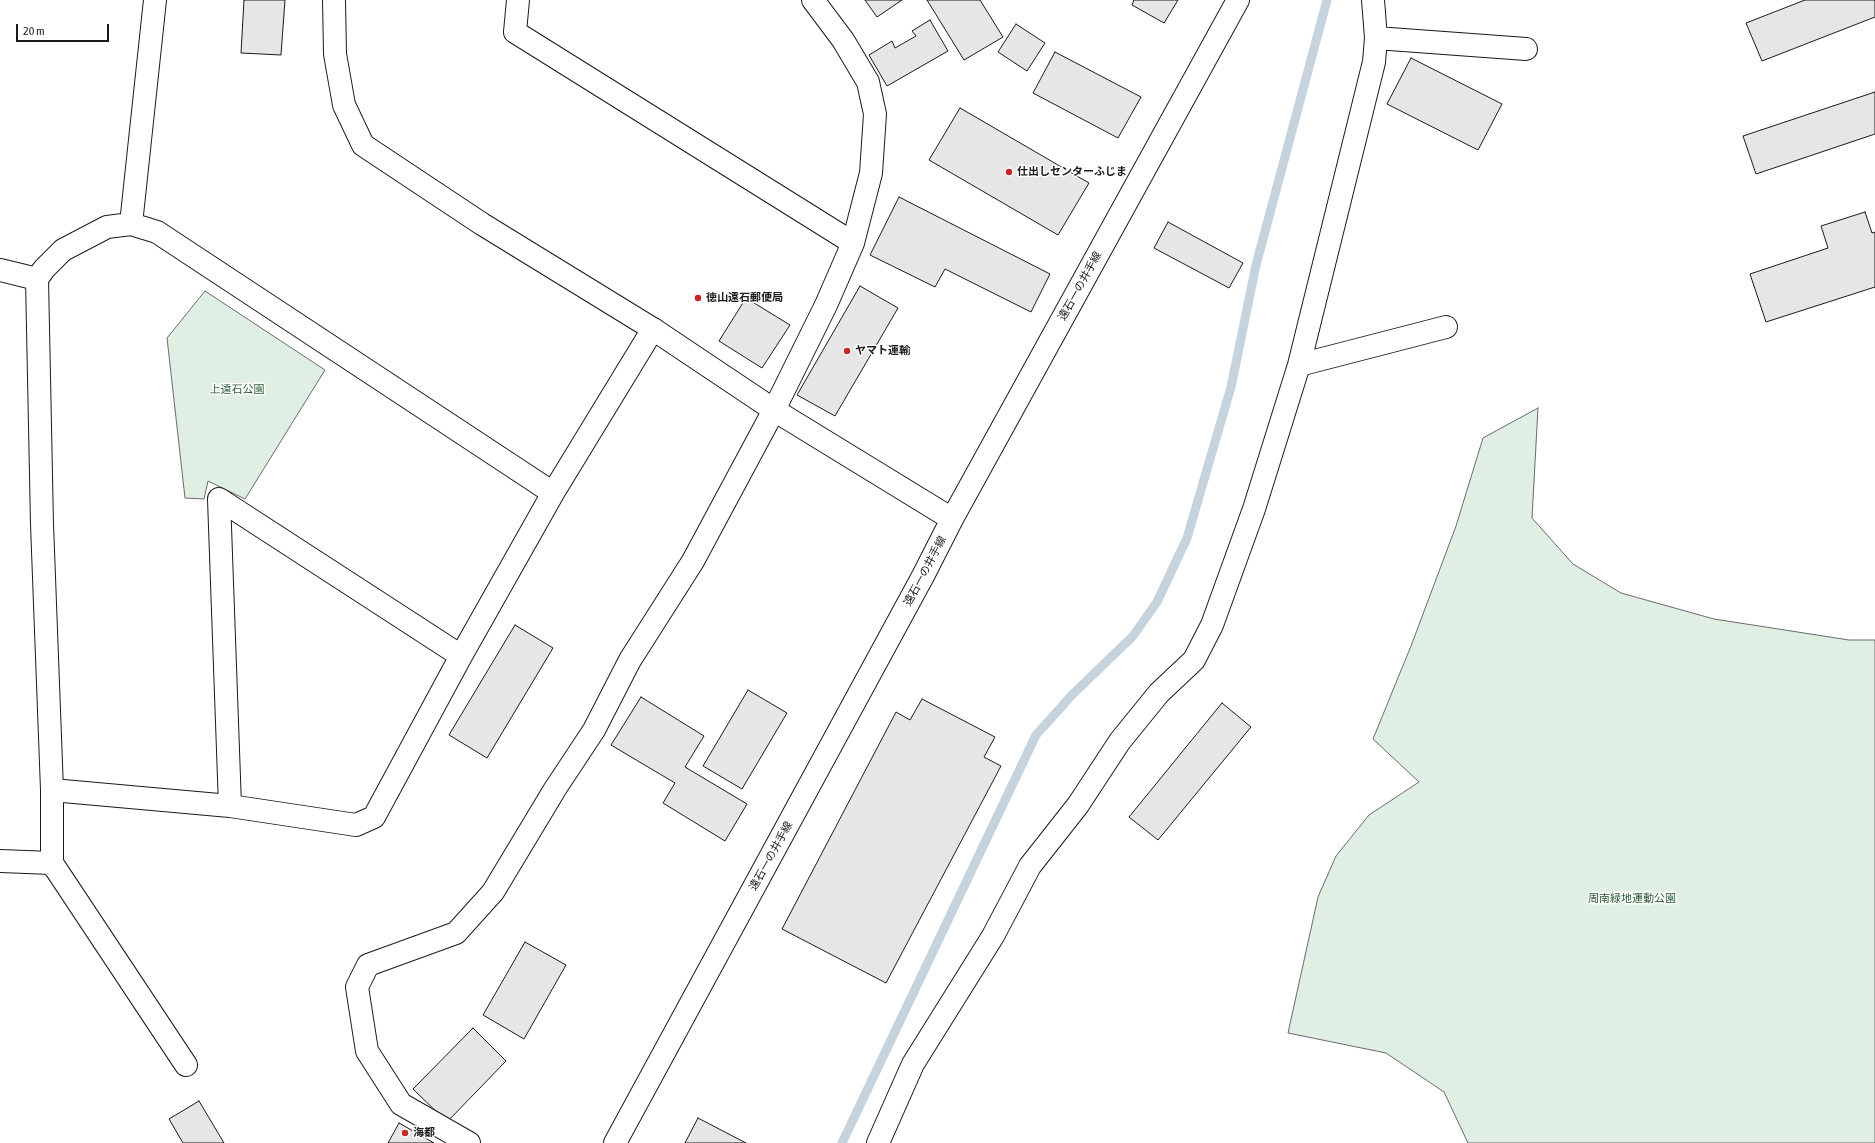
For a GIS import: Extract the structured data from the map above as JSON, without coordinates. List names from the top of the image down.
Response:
{
  "streets": {
    "street": ["遠石一の井手線"]
  },
  "parks": ["上遠石公園", "周南緑地運動公園"],
  "places": [
    "仕出しセンターふじま",
    "徳山遠石郵便局",
    "ヤマト運輸",
    "海都"
  ],
  "scale_bar": "20 m"
}
